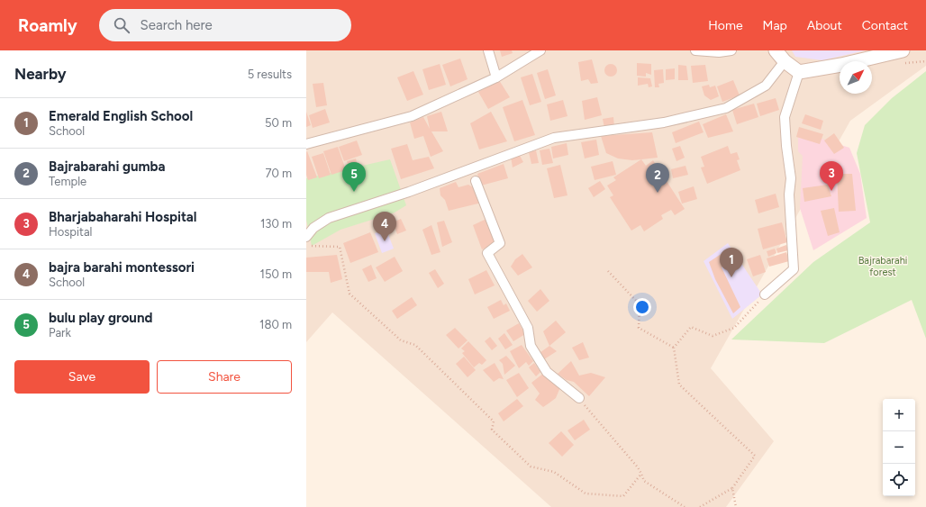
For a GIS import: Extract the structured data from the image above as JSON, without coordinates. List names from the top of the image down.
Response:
{
  "parks": ["Bajrabarahi forest"],
  "north": "top right",
  "page": {
    "header": "Roamly",
    "search": "Search here",
    "nav": [
      "Home",
      "Map",
      "About",
      "Contact"
    ],
    "heading": ["Nearby", "5 results"],
    "list": [
      {
        "mark": "1",
        "name": "Emerald English School",
        "note": "School",
        "value": "50 m"
      },
      {
        "mark": "2",
        "name": "Bajrabarahi gumba",
        "note": "Temple",
        "value": "70 m"
      },
      {
        "mark": "3",
        "name": "Bharjabaharahi Hospital",
        "note": "Hospital",
        "value": "130 m"
      },
      {
        "mark": "4",
        "name": "bajra barahi montessori",
        "note": "School",
        "value": "150 m"
      },
      {
        "mark": "5",
        "name": "bulu play ground",
        "note": "Park",
        "value": "180 m"
      }
    ],
    "pins": [
      "3",
      "5",
      "2",
      "4",
      "1"
    ],
    "buttons": ["Save", "Share"],
    "map_buttons": ["+", "−"]
  }
}
